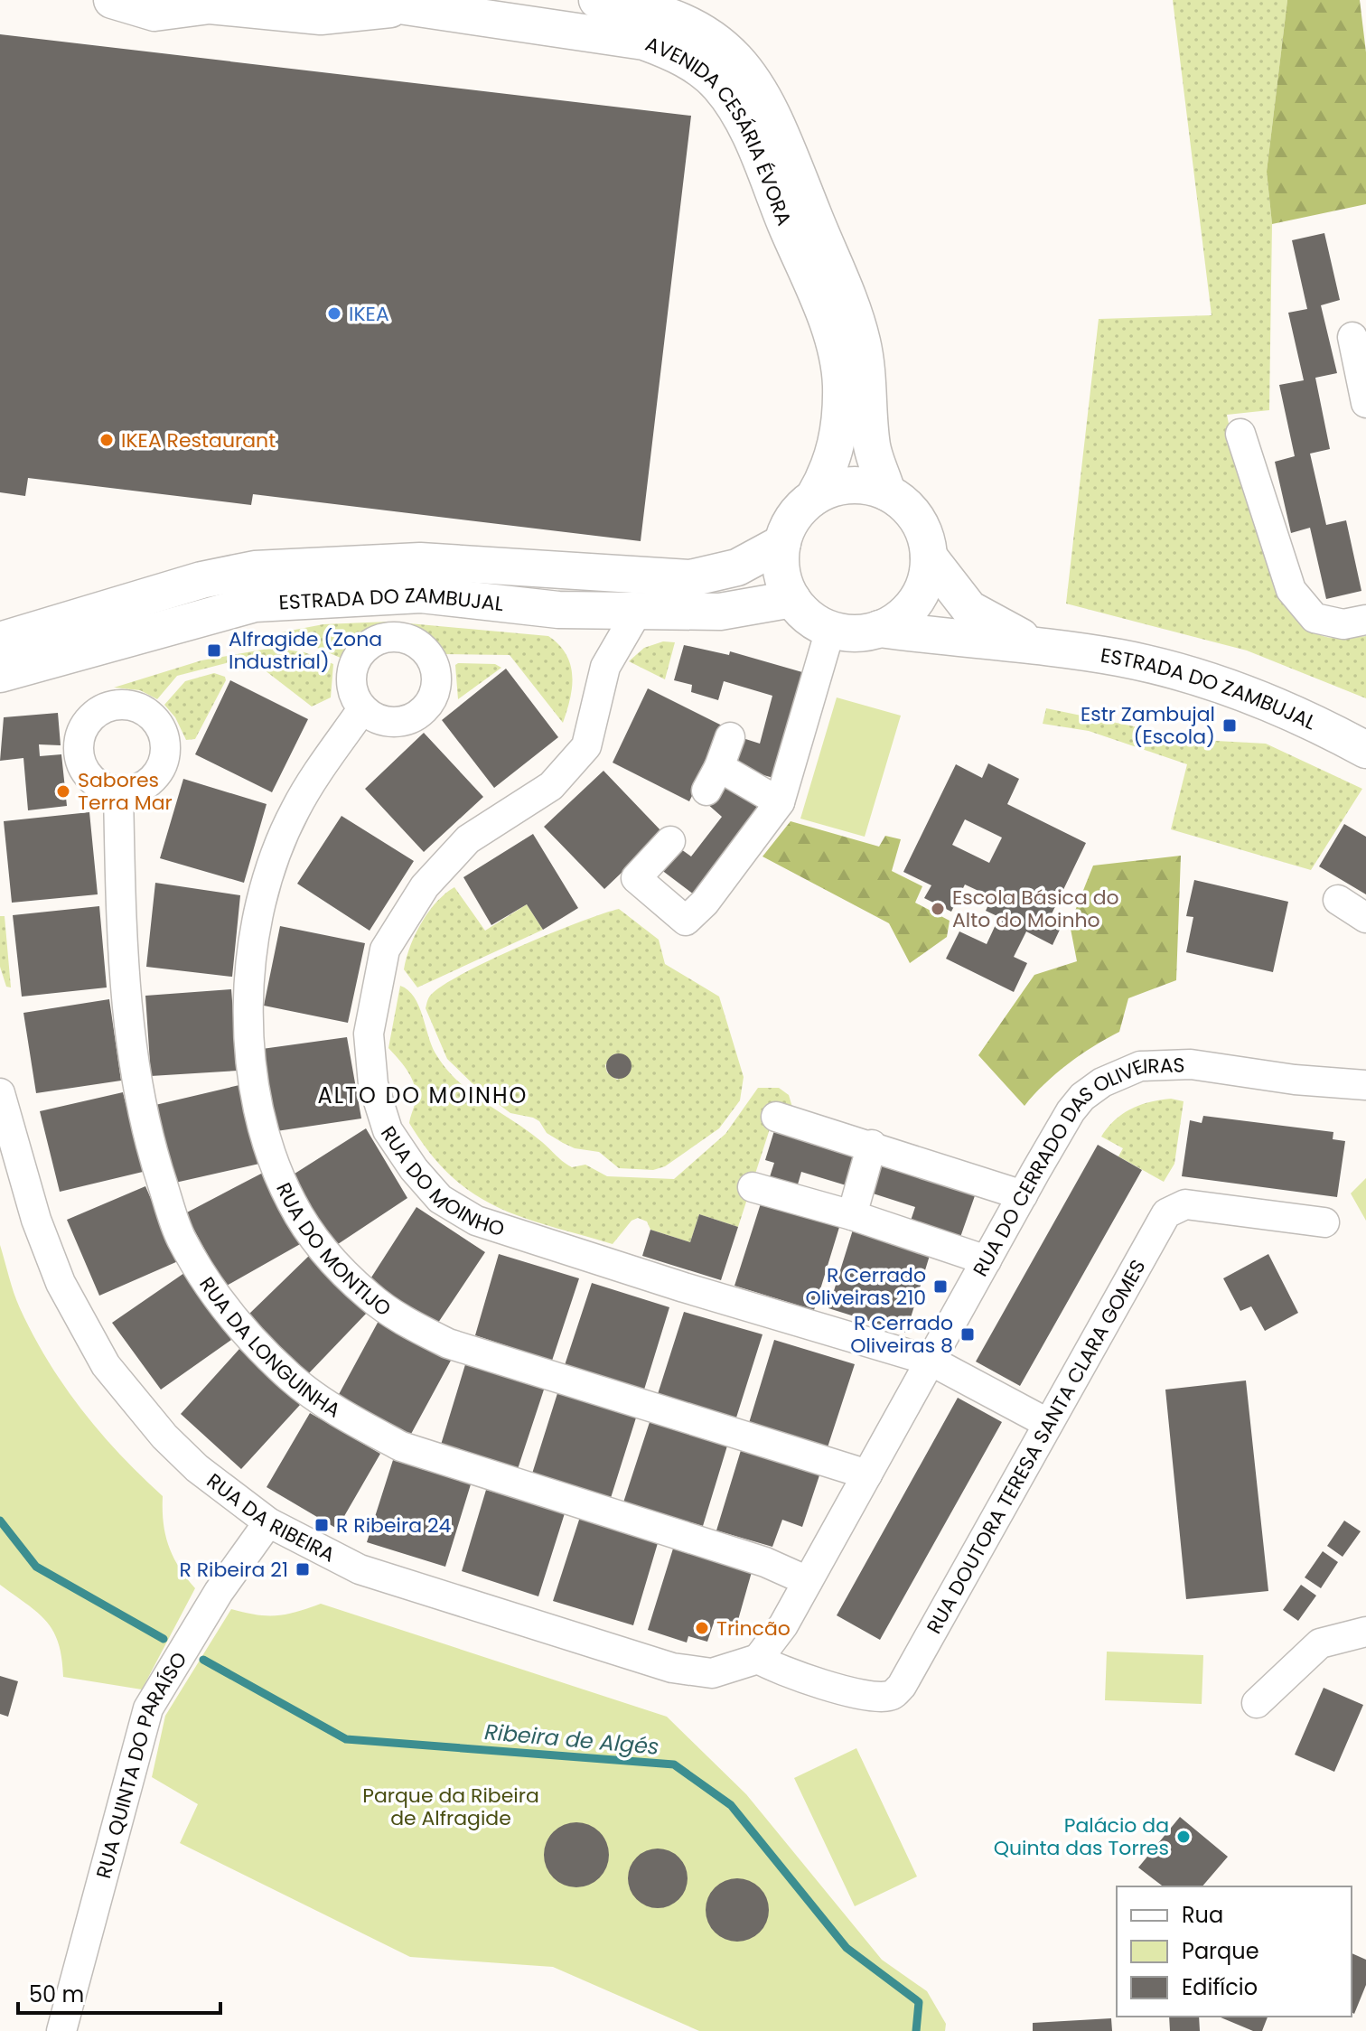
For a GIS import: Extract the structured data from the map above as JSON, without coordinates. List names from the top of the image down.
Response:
{
  "streets": {
    "street": [
      "AVENIDA CESÁRIA ÉVORA",
      "ESTRADA DO ZAMBUJAL",
      "RUA DO CERRADO DAS OLIVEIRAS",
      "RUA DO MOINHO",
      "RUA DO MONTIJO",
      "RUA DA LONGUINHA",
      "RUA DOUTORA TERESA SANTA CLARA GOMES",
      "RUA DA RIBEIRA",
      "RUA QUINTA DO PARAÍSO"
    ]
  },
  "crossings": [
    ["AVENIDA CESÁRIA ÉVORA", "ESTRADA DO ZAMBUJAL"],
    ["ESTRADA DO ZAMBUJAL", "RUA DO MOINHO"],
    ["RUA DO CERRADO DAS OLIVEIRAS", "RUA DO MOINHO"],
    ["RUA DO CERRADO DAS OLIVEIRAS", "RUA DO MONTIJO"],
    ["RUA DO CERRADO DAS OLIVEIRAS", "RUA DA LONGUINHA"],
    ["RUA DO CERRADO DAS OLIVEIRAS", "RUA DOUTORA TERESA SANTA CLARA GOMES"],
    ["RUA DO CERRADO DAS OLIVEIRAS", "RUA DA RIBEIRA"],
    ["RUA DOUTORA TERESA SANTA CLARA GOMES", "RUA DA RIBEIRA"],
    ["RUA DA RIBEIRA", "RUA QUINTA DO PARAÍSO"]
  ],
  "districts": ["ALTO DO MOINHO"],
  "water": ["Ribeira de Algés"],
  "parks": ["Parque da Ribeira de Alfragide"],
  "places": {
    "other": [
      "IKEA",
      "IKEA Restaurant",
      "Sabores Terra Mar",
      "Escola Básica do Alto do Moinho",
      "Trincão",
      "Palácio da Quinta das Torres"
    ],
    "transit": [
      "Alfragide (Zona Industrial)",
      "Estr Zambujal (Escola)",
      "R Cerrado Oliveiras 210",
      "R Cerrado Oliveiras 8",
      "R Ribeira 24",
      "R Ribeira 21"
    ]
  },
  "legend": ["Rua", "Parque", "Edifício"],
  "scale_bar": "50 m"
}
